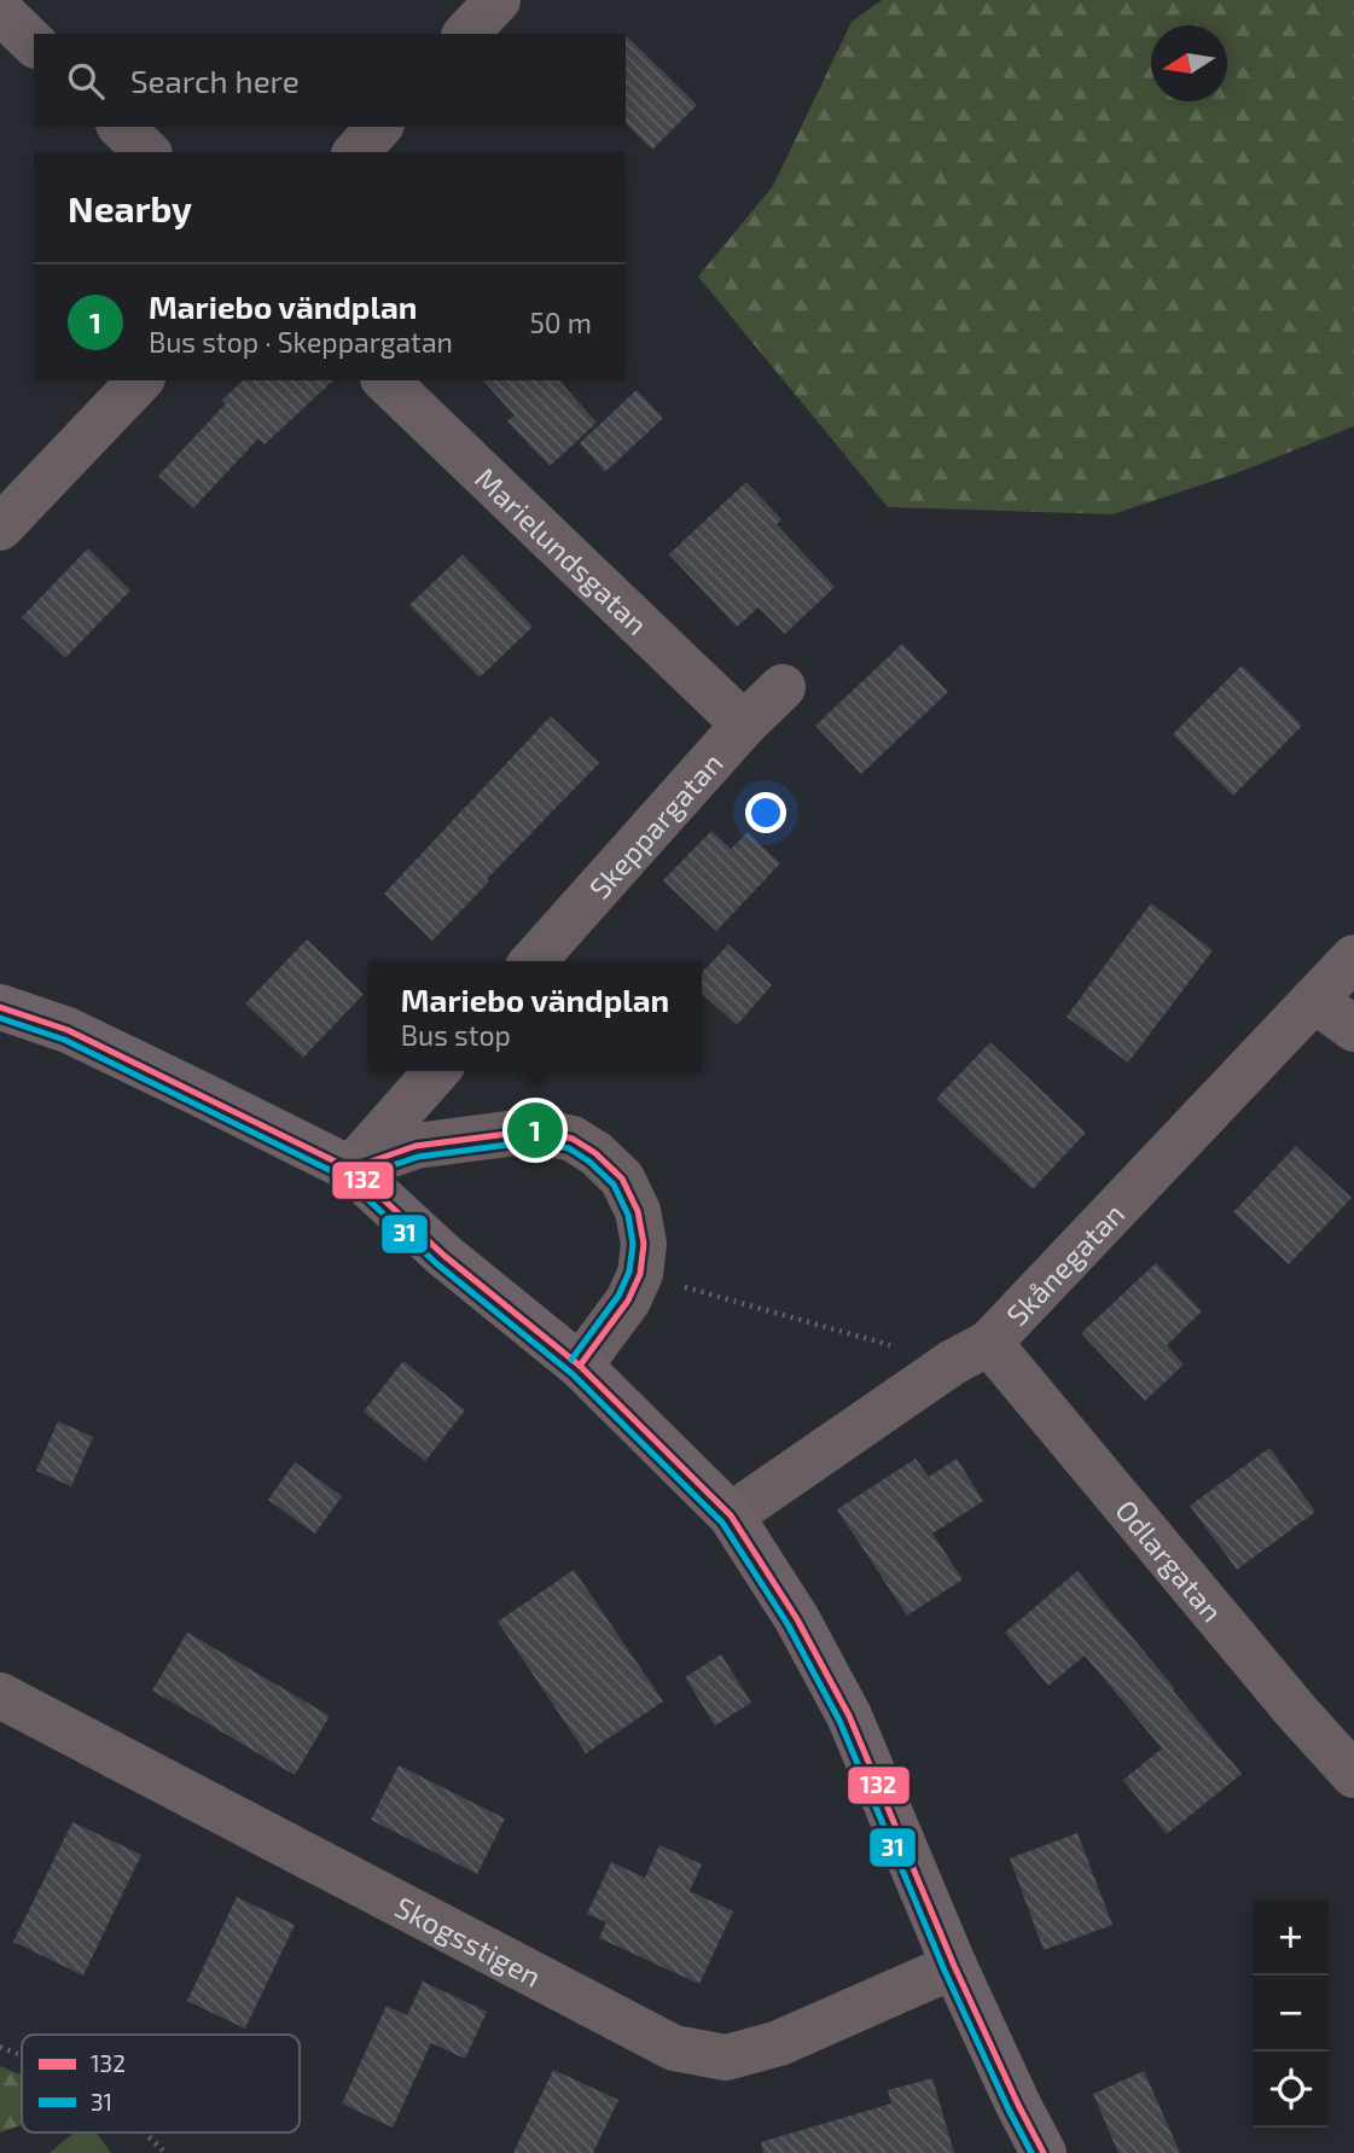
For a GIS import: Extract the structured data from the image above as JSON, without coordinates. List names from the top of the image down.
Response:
{
  "streets": {
    "street": [
      "Marielundsgatan",
      "Skeppargatan",
      "Skånegatan",
      "Odlargatan",
      "Skogsstigen"
    ]
  },
  "crossings": [
    ["Marielundsgatan", "Skeppargatan"],
    ["Skånegatan", "Odlargatan"]
  ],
  "lines": ["transit line 132", "transit line 31"],
  "legend": ["132", "31"],
  "north": "left",
  "page": {
    "search": "Search here",
    "heading": "Nearby",
    "list": [
      {
        "mark": "1",
        "name": "Mariebo vändplan",
        "note": "Bus stop · Skeppargatan",
        "value": "50 m"
      }
    ],
    "popup": ["Mariebo vändplan", "Bus stop"],
    "pins": "1",
    "map_buttons": ["+", "−"]
  }
}
